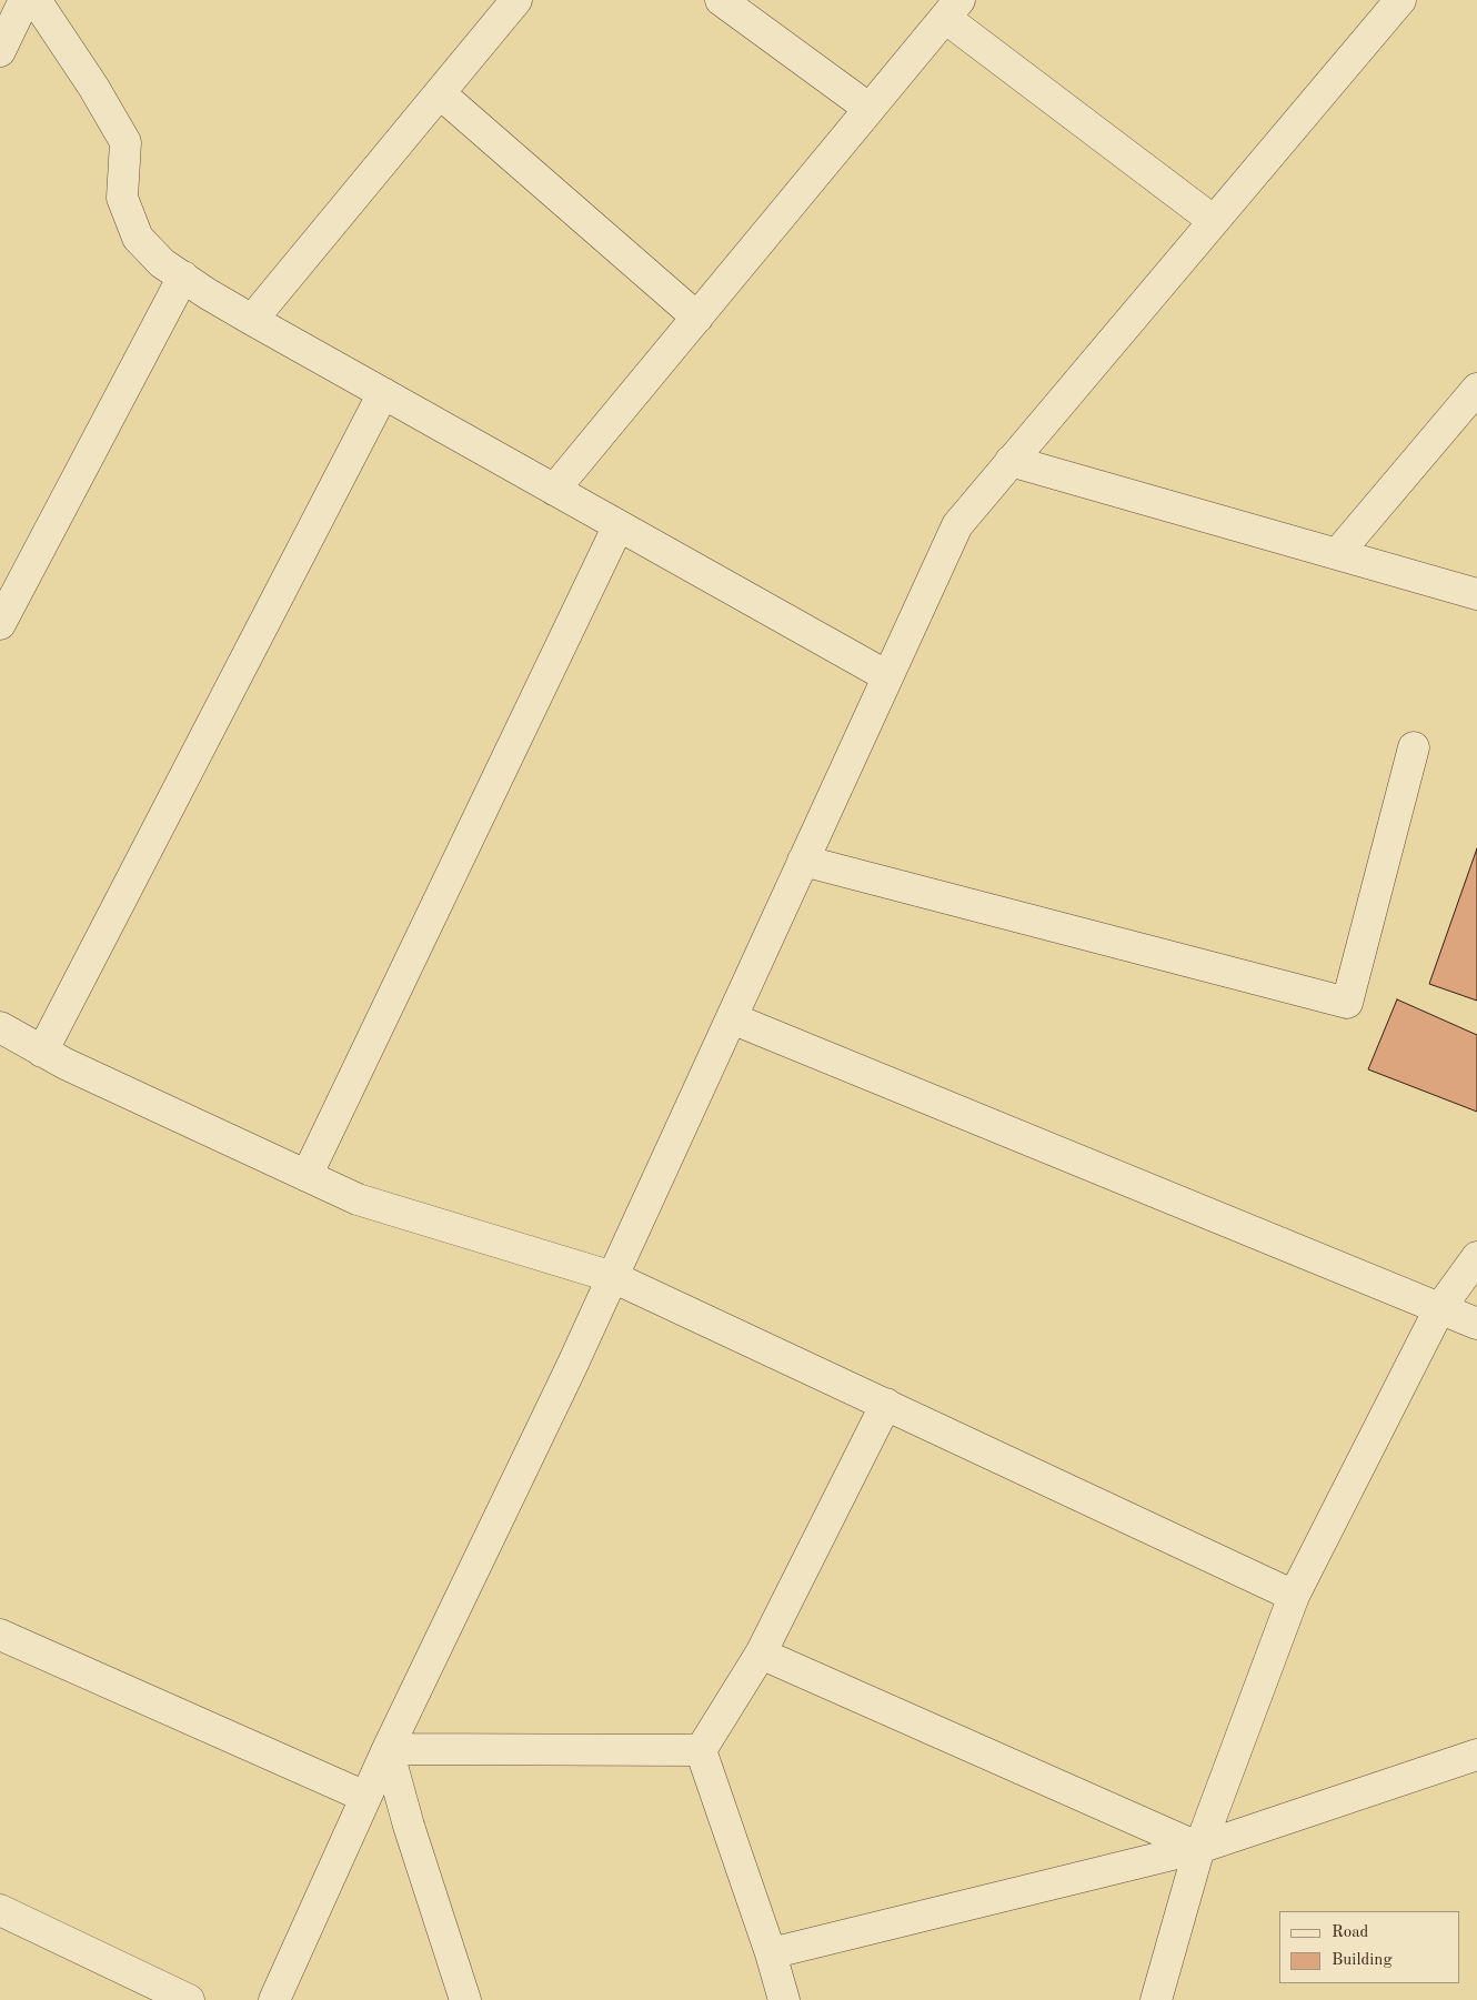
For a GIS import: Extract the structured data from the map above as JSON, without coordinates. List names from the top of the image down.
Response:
{
  "legend": ["Road", "Building"]
}
